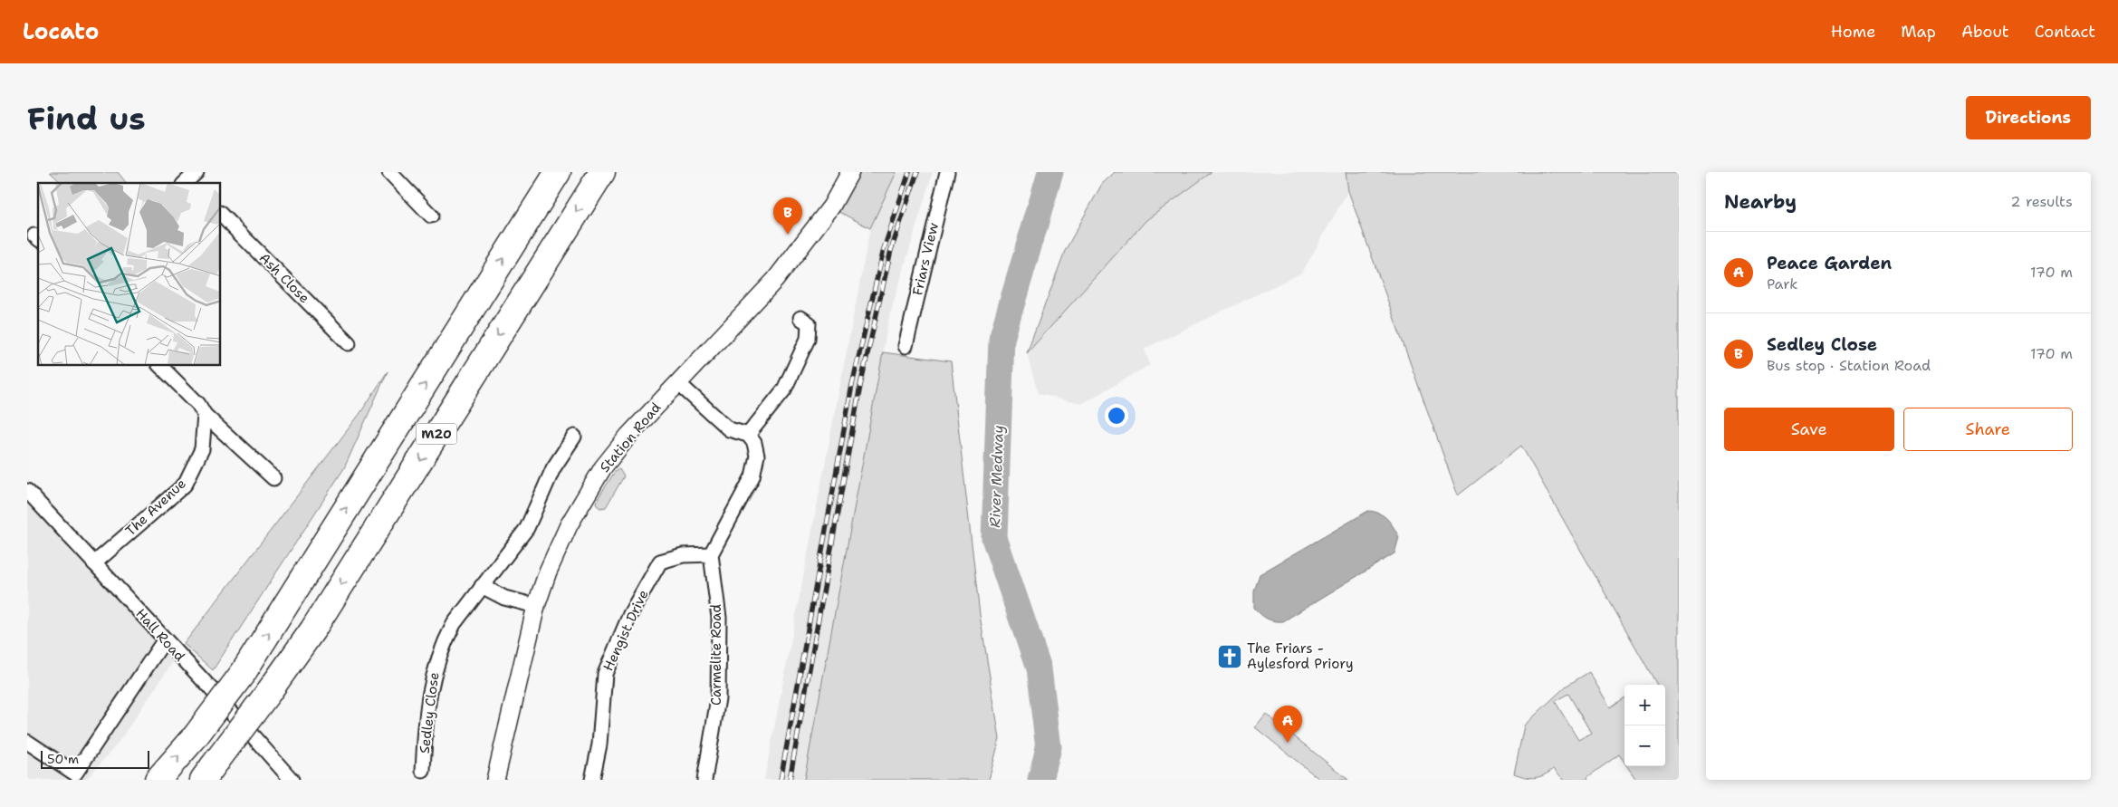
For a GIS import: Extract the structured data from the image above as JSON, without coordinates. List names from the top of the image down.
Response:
{
  "streets": {
    "highway": ["M20"],
    "street": [
      "Friars View",
      "Ash Close",
      "Station Road",
      "The Avenue",
      "Hengist Drive",
      "Hall Road",
      "Carmelite Road",
      "Sedley Close"
    ]
  },
  "crossings": [
    ["The Avenue", "Hall Road"],
    ["Hengist Drive", "Carmelite Road"]
  ],
  "water": ["River Medway"],
  "places": {
    "church": ["The Friars - Aylesford Priory"]
  },
  "scale_bar": "50 m",
  "page": {
    "header": "Locato",
    "nav": [
      "Home",
      "Map",
      "About",
      "Contact"
    ],
    "buttons": [
      "Directions",
      ["Save", "Share"]
    ],
    "title": "Find us",
    "heading": ["Nearby", "2 results"],
    "pins": ["B", "A"],
    "list": [
      {
        "mark": "A",
        "name": "Peace Garden",
        "note": "Park",
        "value": "170 m"
      },
      {
        "mark": "B",
        "name": "Sedley Close",
        "note": "Bus stop · Station Road",
        "value": "170 m"
      }
    ],
    "map_buttons": ["+", "−"],
    "scale": "50 m"
  }
}
